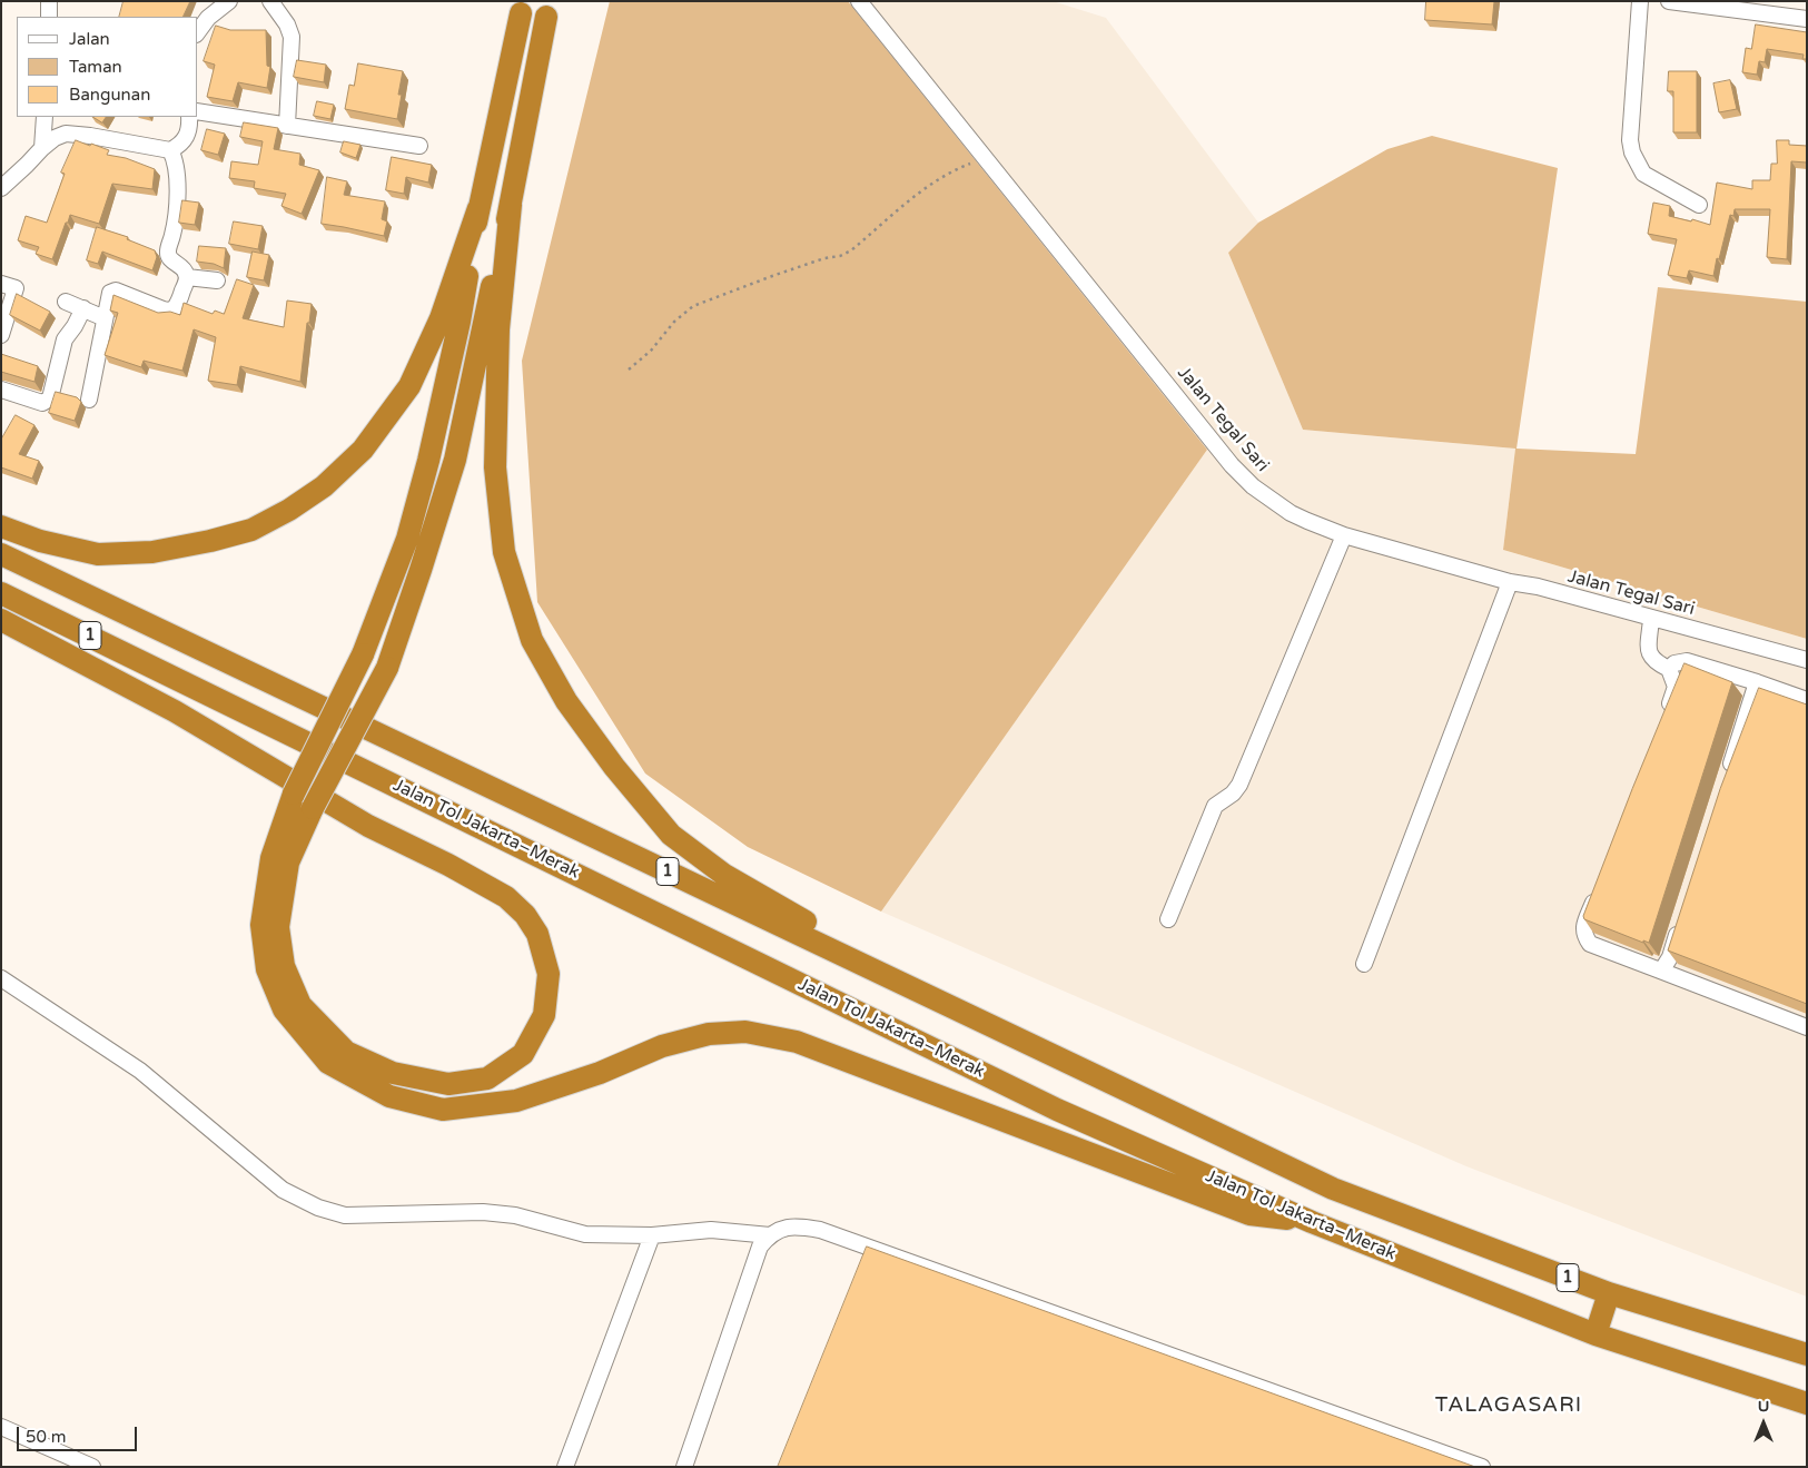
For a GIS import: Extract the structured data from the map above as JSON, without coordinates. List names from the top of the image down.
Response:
{
  "streets": {
    "highway": ["1", "Jalan Tol Jakarta–Merak"],
    "street": ["Jalan Tegal Sari"]
  },
  "districts": ["TALAGASARI"],
  "legend": ["Jalan", "Taman", "Bangunan"],
  "scale_bar": "50 m",
  "north": "top"
}
